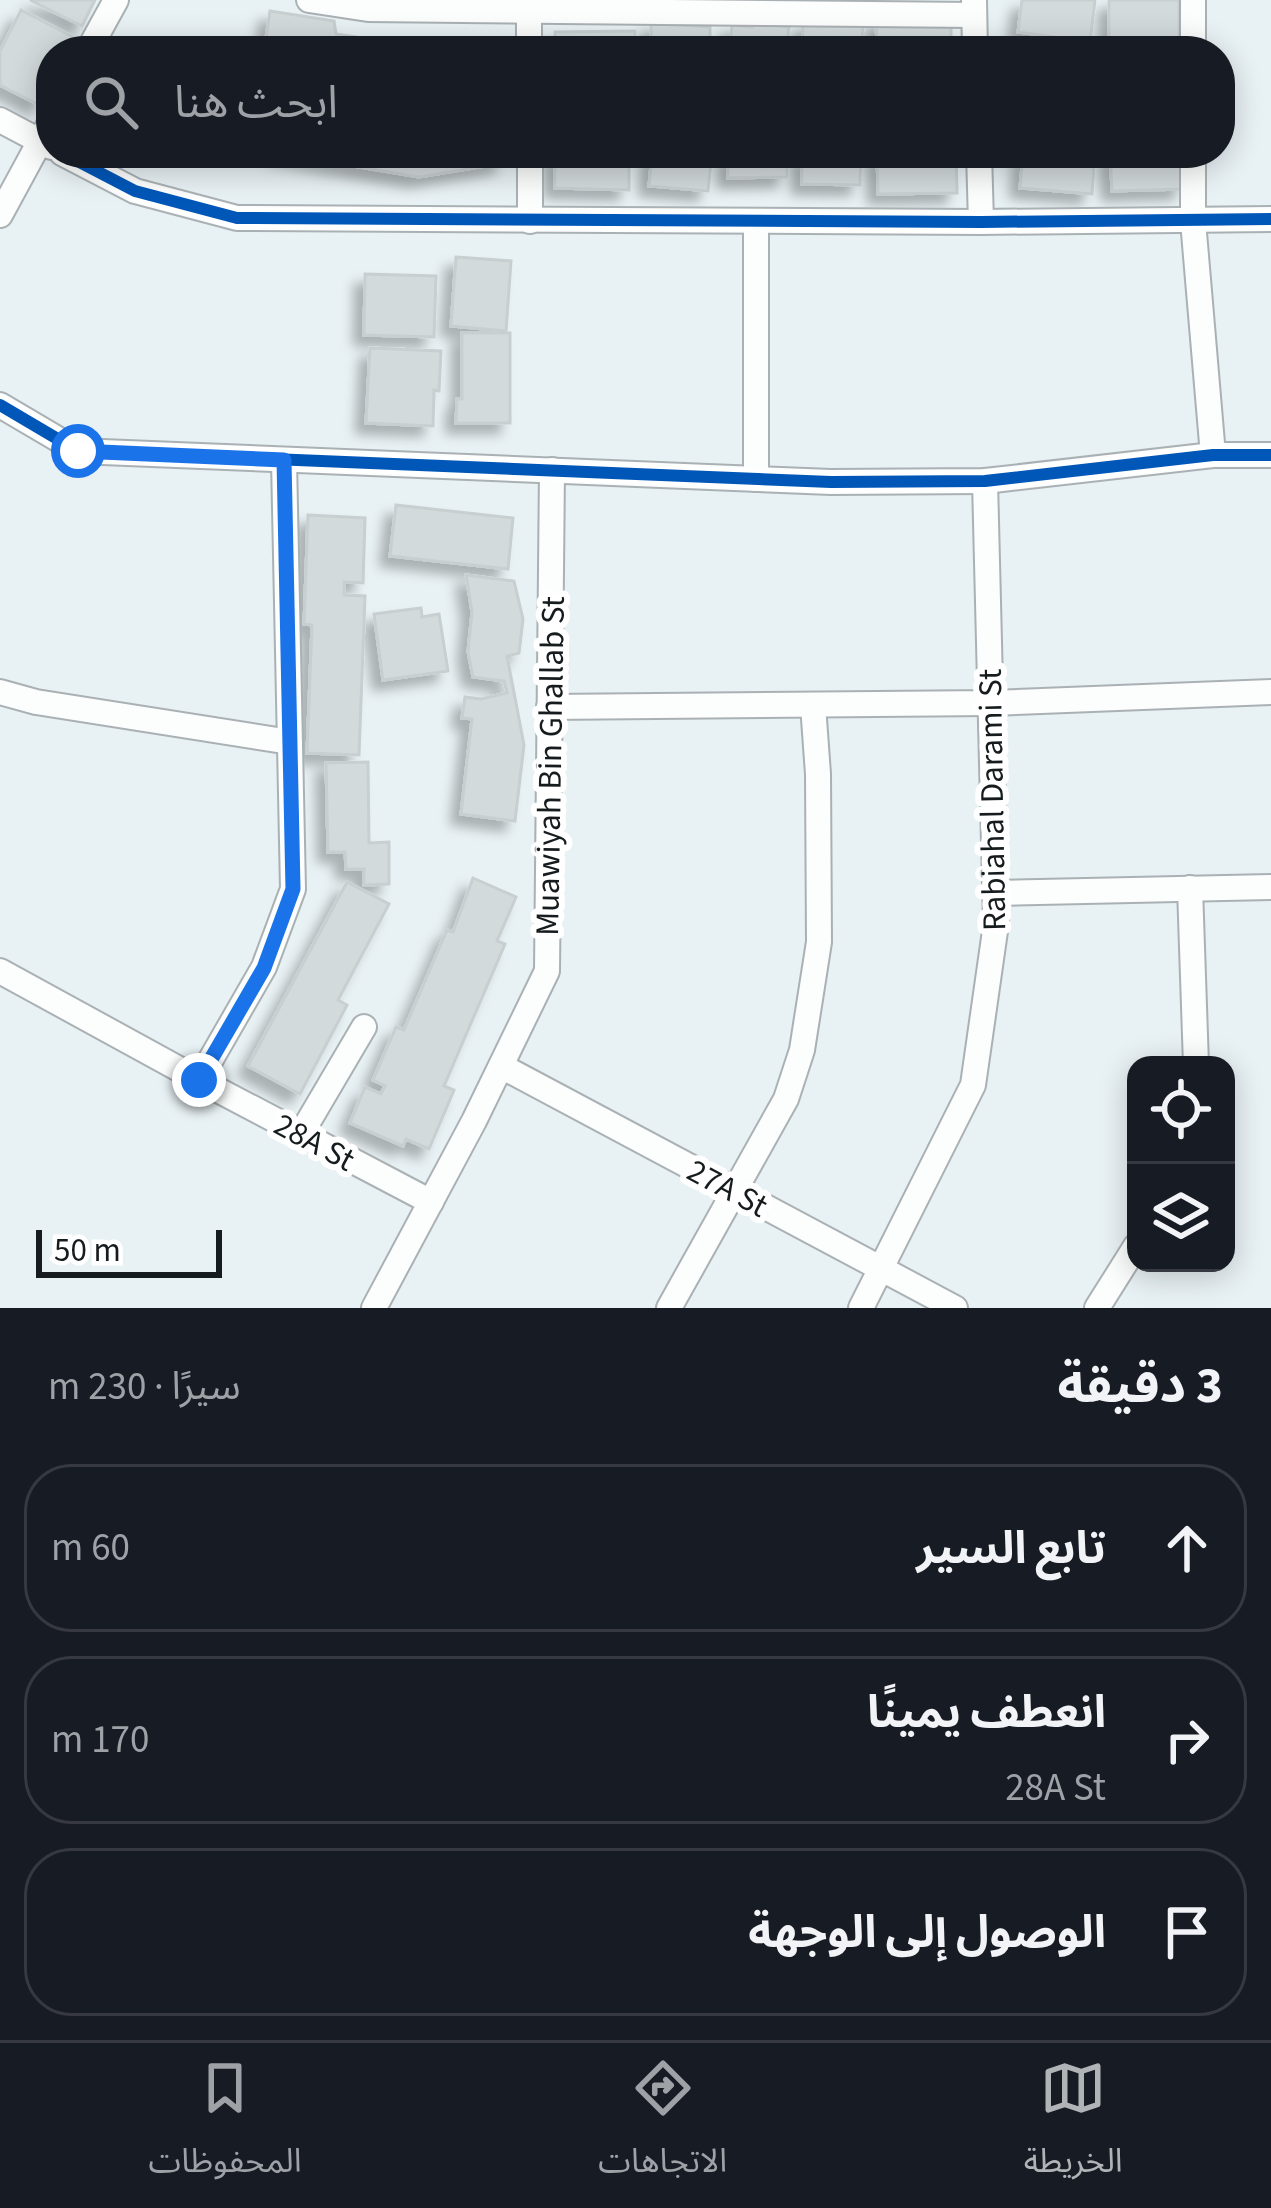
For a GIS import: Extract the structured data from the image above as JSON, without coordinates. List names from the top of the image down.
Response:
{
  "streets": {
    "street": [
      "Muawiyah Bin Ghallab St",
      "Rabiahal Darami St",
      "28A St",
      "27A St"
    ]
  },
  "crossings": [
    ["Muawiyah Bin Ghallab St", "28A St"],
    ["Muawiyah Bin Ghallab St", "27A St"],
    ["Rabiahal Darami St", "27A St"]
  ],
  "scale_bar": "50 m",
  "page": {
    "search": "ابحث هنا",
    "scale": "50 m",
    "heading": ["3 دقيقة", "سيرًا · 230 m"],
    "list": [
      ["تابع السير", "60 m"],
      ["انعطف يمينًا", "28A St", "170 m"],
      "الوصول إلى الوجهة"
    ],
    "nav": ["الخريطة", "الاتجاهات", "المحفوظات"]
  }
}
